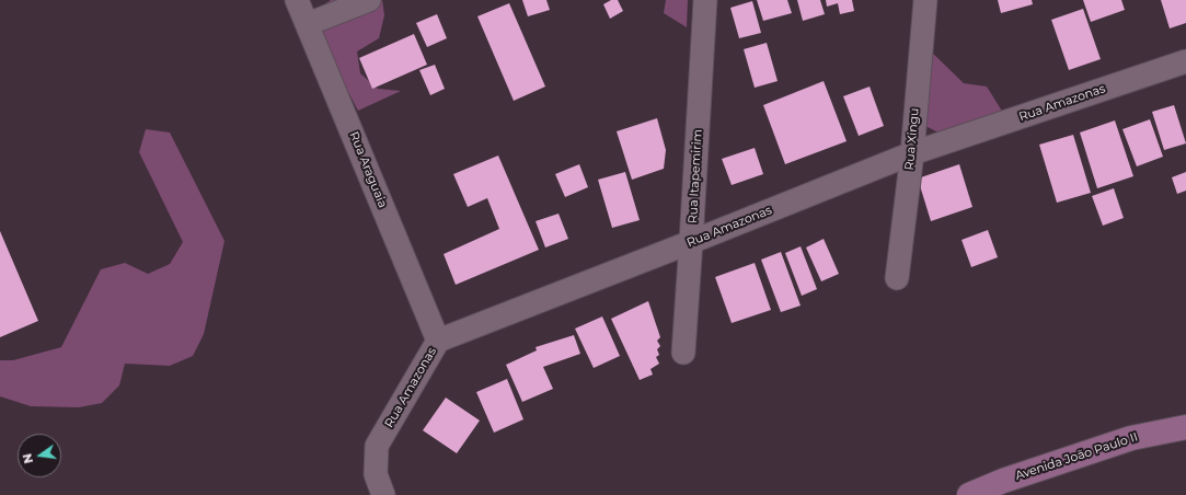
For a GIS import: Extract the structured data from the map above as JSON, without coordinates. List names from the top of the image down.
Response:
{
  "streets": {
    "main road": ["Avenida João Paulo II"],
    "street": [
      "Rua Amazonas",
      "Rua Xingu",
      "Rua Araguaia",
      "Rua Itapemirim"
    ]
  },
  "crossings": [
    ["Rua Amazonas", "Rua Xingu"],
    ["Rua Amazonas", "Rua Araguaia"],
    ["Rua Amazonas", "Rua Itapemirim"]
  ],
  "north": "left"
}
